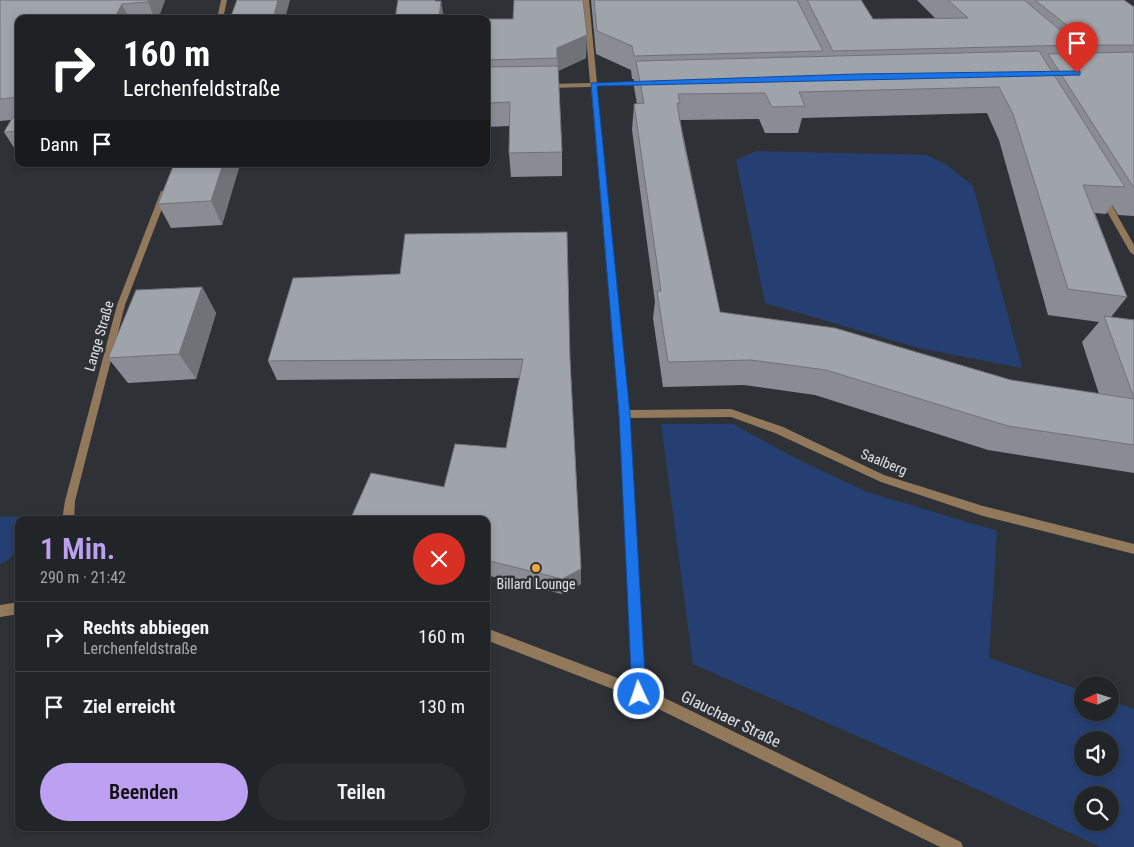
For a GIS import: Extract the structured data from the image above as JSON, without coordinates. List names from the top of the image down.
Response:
{
  "streets": {
    "street": ["Lange Straße", "Saalberg", "Glauchaer Straße"]
  },
  "places": ["Billard Lounge"],
  "north": "left",
  "page": {
    "turn": ["160 m", "Lerchenfeldstraße"],
    "then": "Dann",
    "heading": ["1 Min.", "290 m · 21:42"],
    "list": [
      {
        "name": "Rechts abbiegen",
        "note": "Lerchenfeldstraße",
        "value": "160 m"
      },
      {
        "name": "Ziel erreicht",
        "value": "130 m"
      }
    ],
    "buttons": ["Beenden", "Teilen"]
  }
}
